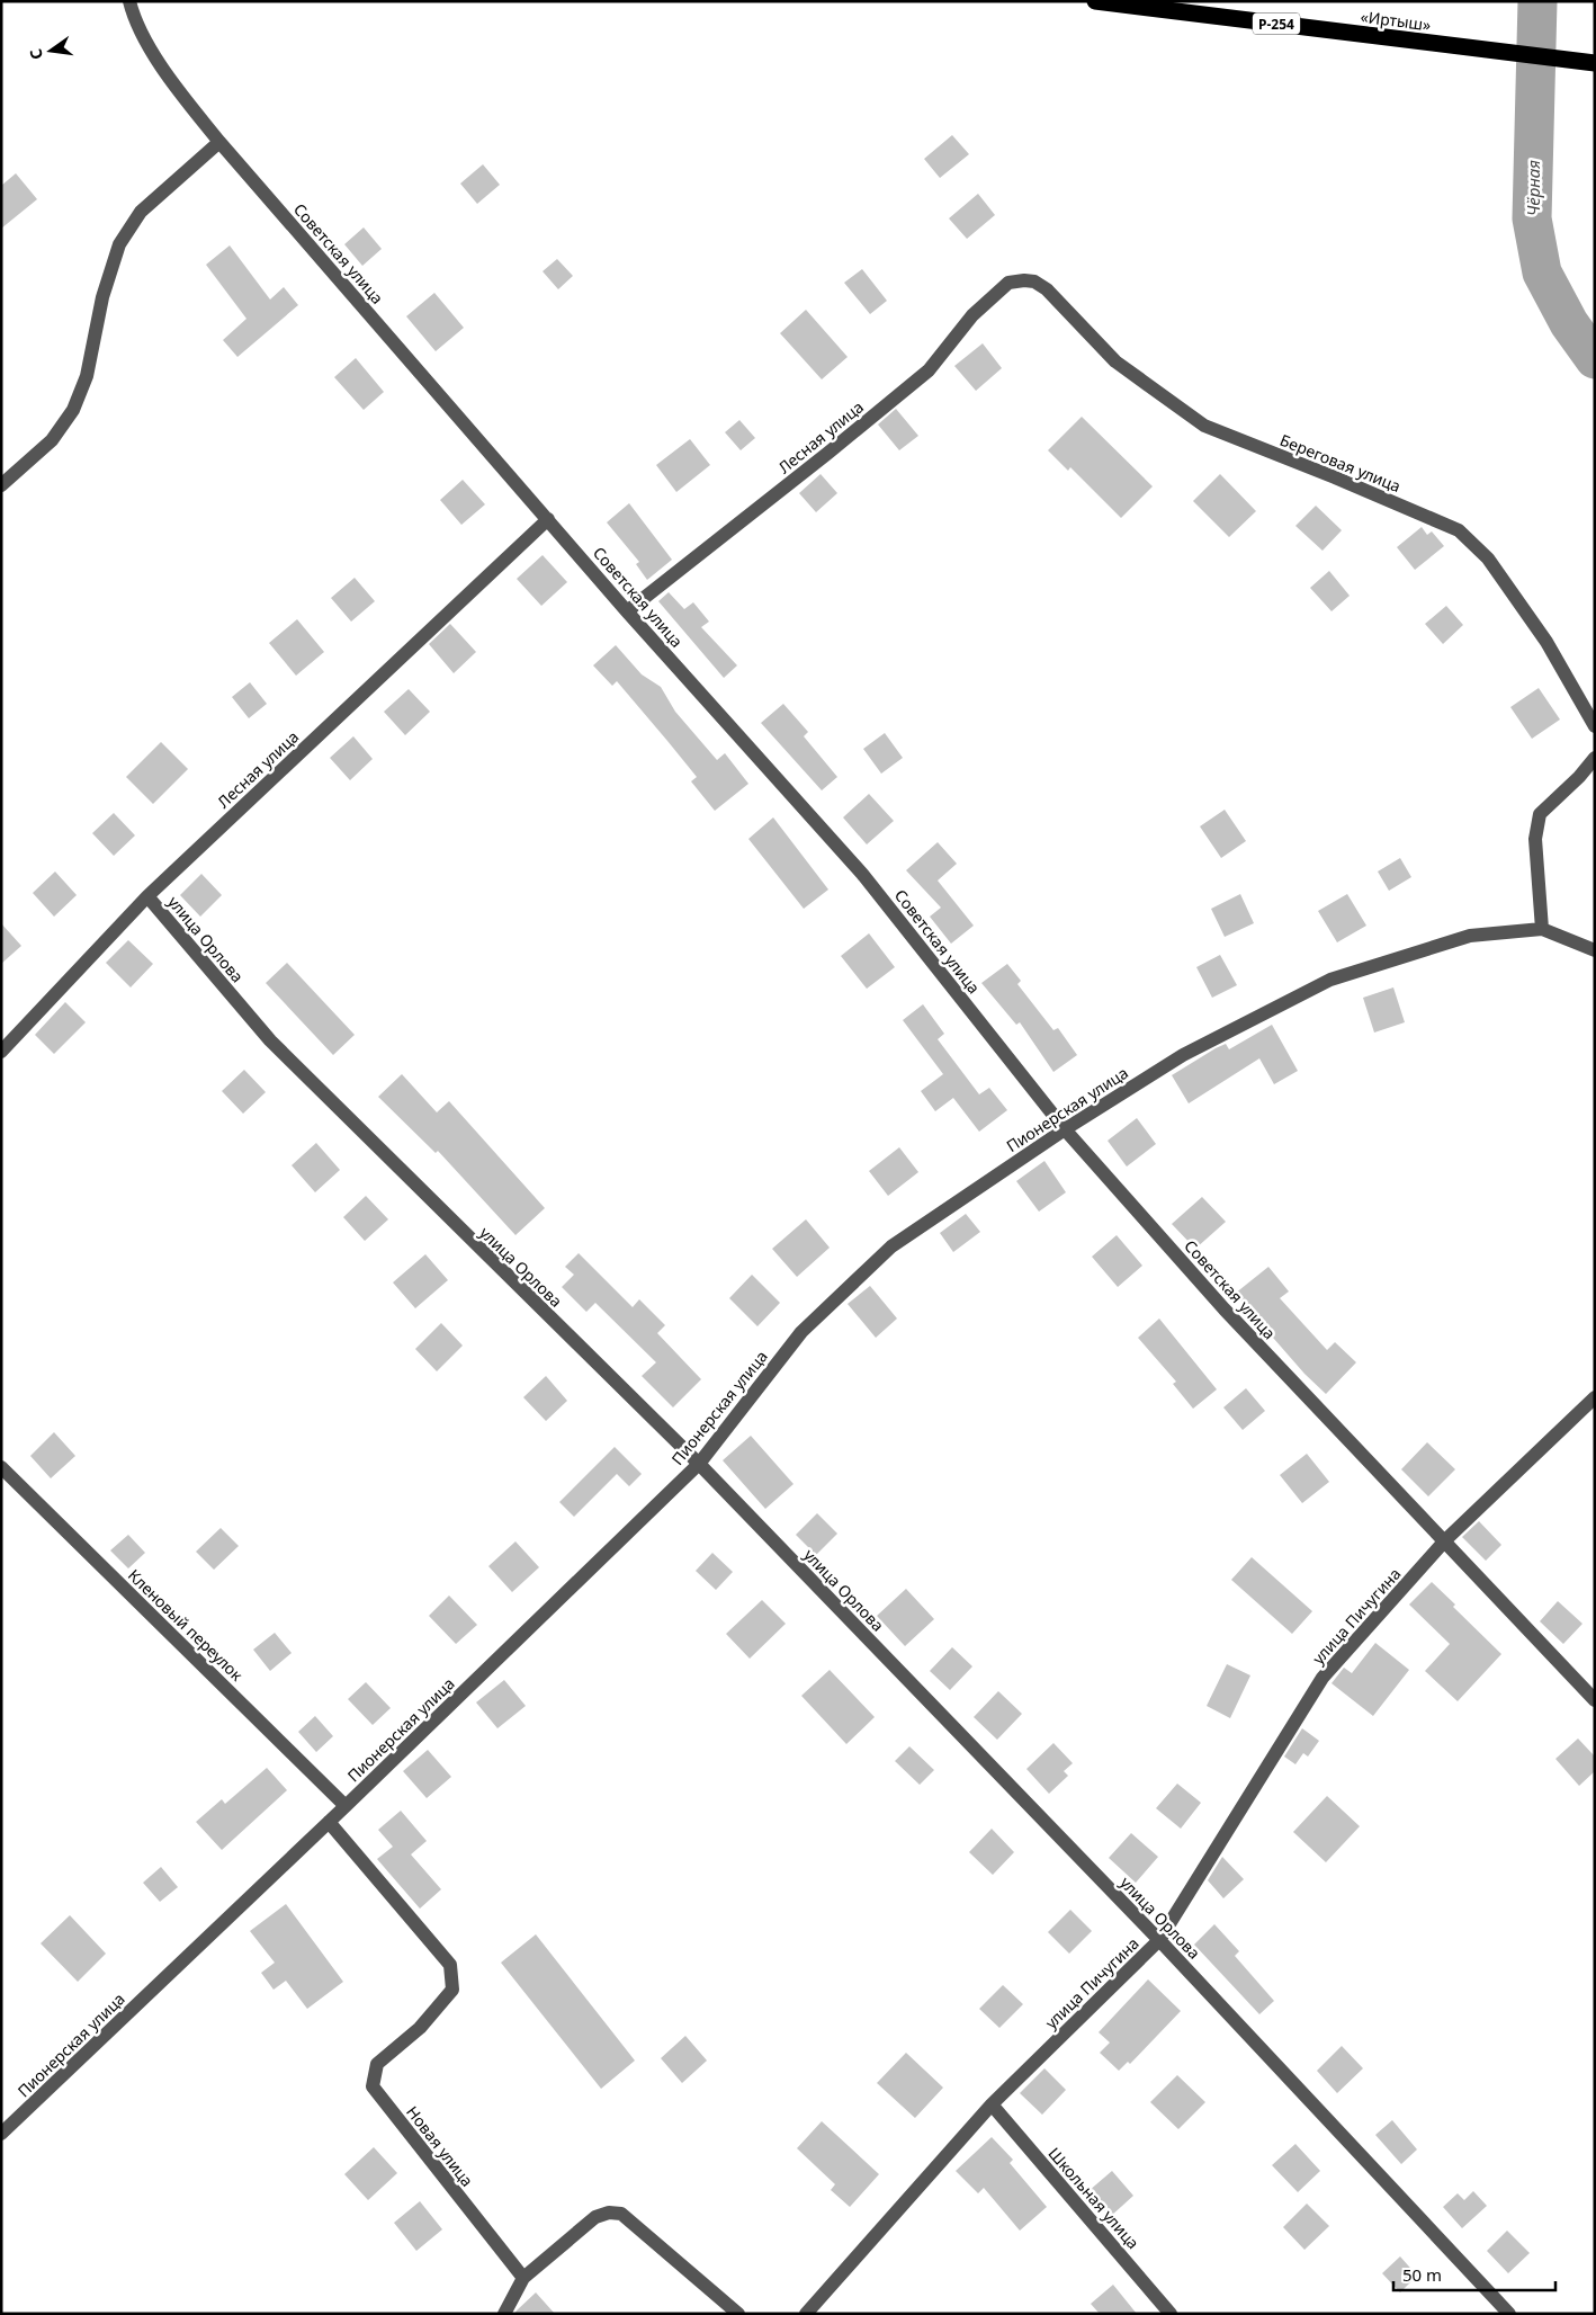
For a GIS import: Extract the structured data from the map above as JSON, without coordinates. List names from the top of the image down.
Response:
{
  "streets": {
    "highway": ["«Иртыш»", "Р-254"],
    "street": [
      "Советская улица",
      "Лесная улица",
      "Береговая улица",
      "улица Орлова",
      "Пионерская улица",
      "улица Пичугина",
      "Кленовый переулок",
      "Новая улица",
      "Школьная улица"
    ]
  },
  "crossings": [
    ["Советская улица", "Лесная улица"],
    ["Советская улица", "Пионерская улица"],
    ["Советская улица", "улица Пичугина"],
    ["Лесная улица", "Береговая улица"],
    ["Лесная улица", "улица Орлова"],
    ["улица Орлова", "Пионерская улица"],
    ["улица Орлова", "улица Пичугина"],
    ["Пионерская улица", "Кленовый переулок"],
    ["Пионерская улица", "Новая улица"],
    ["улица Пичугина", "Школьная улица"]
  ],
  "water": ["Чёрная"],
  "scale_bar": "50 m",
  "north": "left"
}
